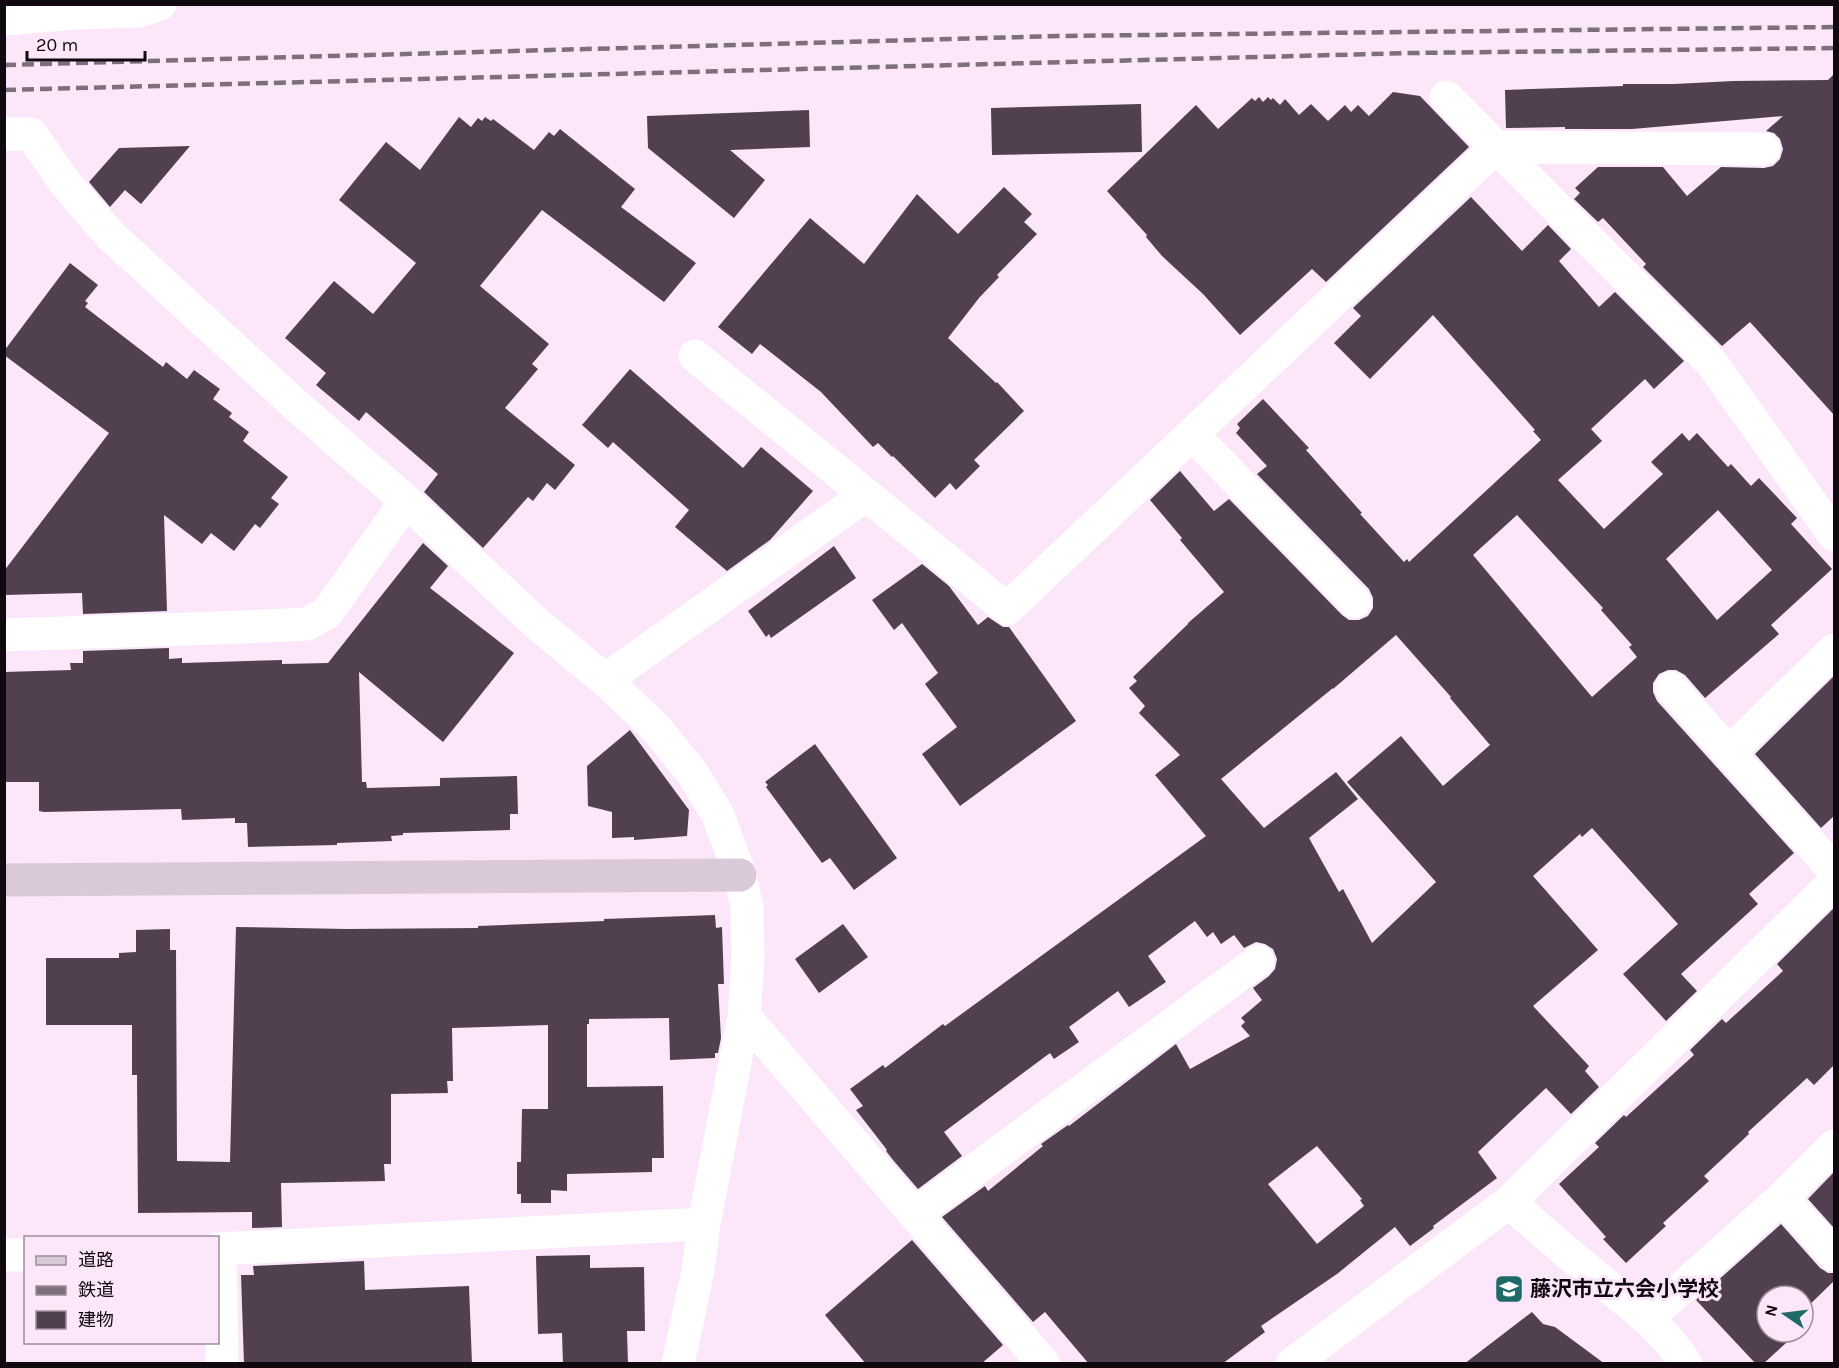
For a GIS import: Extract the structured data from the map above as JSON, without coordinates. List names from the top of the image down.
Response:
{
  "places": {
    "school or university": ["藤沢市立六会小学校"]
  },
  "legend": ["道路", "鉄道", "建物"],
  "scale_bar": "20 m",
  "north": "left"
}
